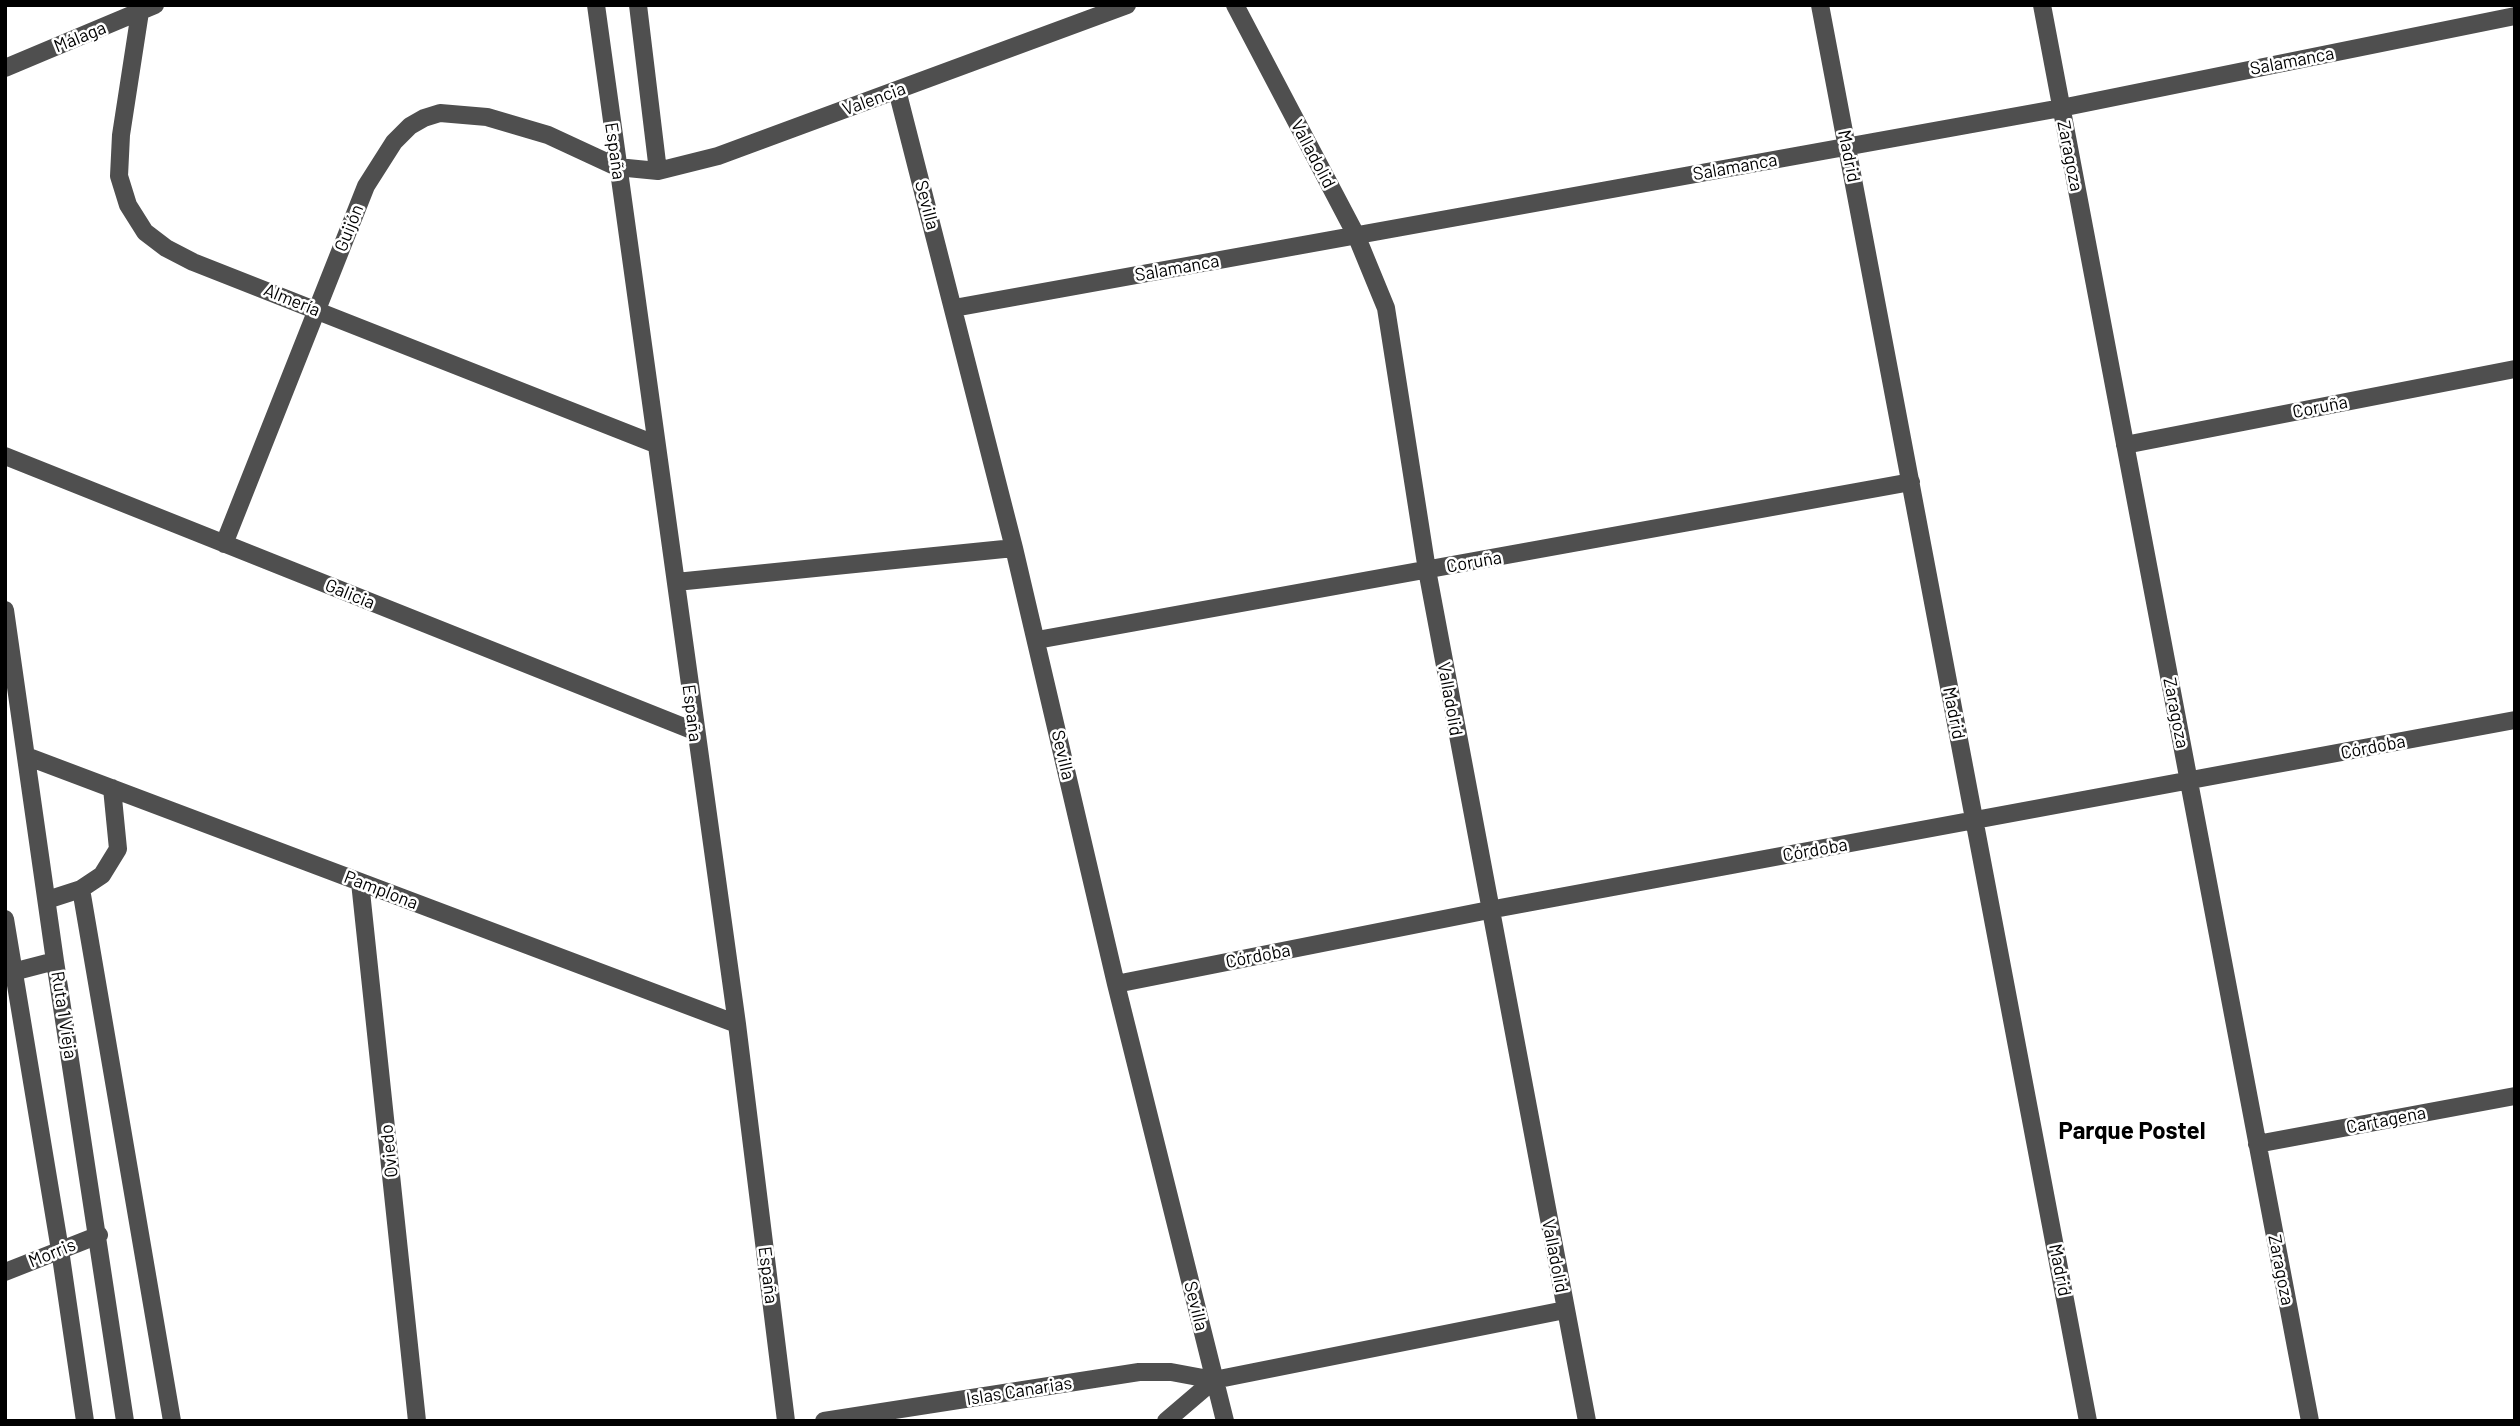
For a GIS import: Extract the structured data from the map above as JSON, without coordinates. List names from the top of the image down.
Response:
{
  "streets": {
    "street": [
      "Málaga",
      "Salamanca",
      "Valencia",
      "España",
      "Valladolid",
      "Madrid",
      "Zaragoza",
      "Sevilla",
      "Guijón",
      "Almería",
      "Coruña",
      "Galicia",
      "Córdoba",
      "Pamplona",
      "Ruta 1 Vieja",
      "Cartagena",
      "Oviedo",
      "Morris",
      "Islas Canarias"
    ]
  },
  "crossings": [
    ["Málaga", "Almería"],
    ["Salamanca", "Valladolid"],
    ["Salamanca", "Madrid"],
    ["Salamanca", "Zaragoza"],
    ["Salamanca", "Sevilla"],
    ["Valencia", "España"],
    ["Valencia", "Sevilla"],
    ["Valencia", "Guijón"],
    ["España", "Guijón"],
    ["España", "Almería"],
    ["España", "Galicia"],
    ["España", "Pamplona"],
    ["Valladolid", "Coruña"],
    ["Valladolid", "Córdoba"],
    ["Valladolid", "Islas Canarias"],
    ["Madrid", "Coruña"],
    ["Madrid", "Córdoba"],
    ["Zaragoza", "Coruña"],
    ["Zaragoza", "Córdoba"],
    ["Zaragoza", "Cartagena"],
    ["Sevilla", "Coruña"],
    ["Sevilla", "Córdoba"],
    ["Sevilla", "Islas Canarias"],
    ["Guijón", "Almería"],
    ["Guijón", "Galicia"],
    ["Pamplona", "Ruta 1 Vieja"],
    ["Pamplona", "Oviedo"],
    ["Ruta 1 Vieja", "Morris"]
  ],
  "districts": ["Parque Postel"]
}
